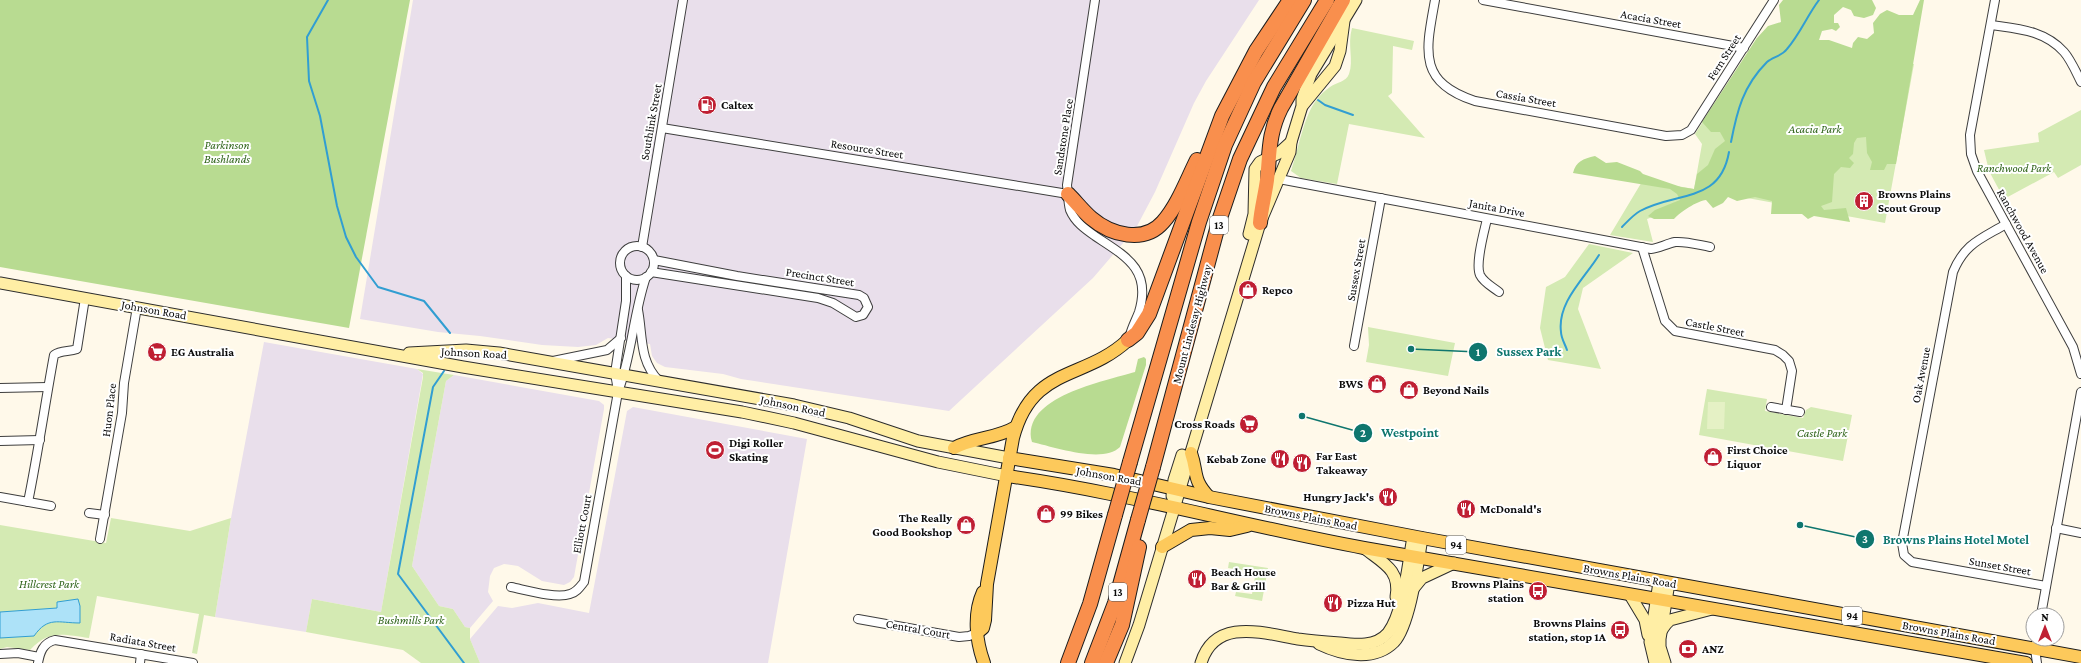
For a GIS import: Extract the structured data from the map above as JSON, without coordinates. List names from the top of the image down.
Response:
{
  "streets": {
    "highway": ["13", "Mount Lindesay Highway"],
    "main road": ["Johnson Road", "Browns Plains Road", "94"],
    "street": [
      "Acacia Street",
      "Fern Street",
      "Cassia Street",
      "Southlink Street",
      "Sandstone Place",
      "Resource Street",
      "Janita Drive",
      "Ranchwood Avenue",
      "Sussex Street",
      "Precinct Street",
      "Castle Street",
      "Oak Avenue",
      "Huon Place",
      "Elliott Court",
      "Sunset Street",
      "Central Court",
      "Radiata Street"
    ]
  },
  "crossings": [
    ["Acacia Street", "Fern Street"],
    ["Fern Street", "Cassia Street"],
    ["Southlink Street", "Resource Street"],
    ["Southlink Street", "Precinct Street"],
    ["Sandstone Place", "Resource Street"],
    ["Janita Drive", "Sussex Street"],
    ["Janita Drive", "Castle Street"],
    ["Ranchwood Avenue", "Oak Avenue"],
    ["Johnson Road", "Huon Place"],
    ["Johnson Road", "Browns Plains Road"],
    ["Johnson Road", "Elliott Court"],
    ["Oak Avenue", "Sunset Street"]
  ],
  "parks": [
    "Acacia Park",
    "Parkinson Bushlands",
    "Ranchwood Park",
    "Castle Park",
    "Hillcrest Park",
    "Bushmills Park"
  ],
  "places": {
    "fuel station": ["Caltex"],
    "building": ["Browns Plains Scout Group"],
    "shop": [
      "Repco",
      "BWS",
      "Beyond Nails",
      "First Choice Liquor",
      "99 Bikes",
      "The Really Good Bookshop"
    ],
    "other": ["Sussex Park", "Westpoint", "Browns Plains Hotel Motel"],
    "supermarket": ["EG Australia", "Cross Roads"],
    "sports": ["Digi Roller Skating"],
    "restaurant": [
      "Kebab Zone",
      "Far East Takeaway",
      "Hungry Jack's",
      "McDonald's",
      "Beach House Bar & Grill",
      "Pizza Hut"
    ],
    "bus stop": ["Browns Plains station", "Browns Plains station, stop 1A"],
    "bank": ["ANZ"]
  },
  "north": "top"
}
